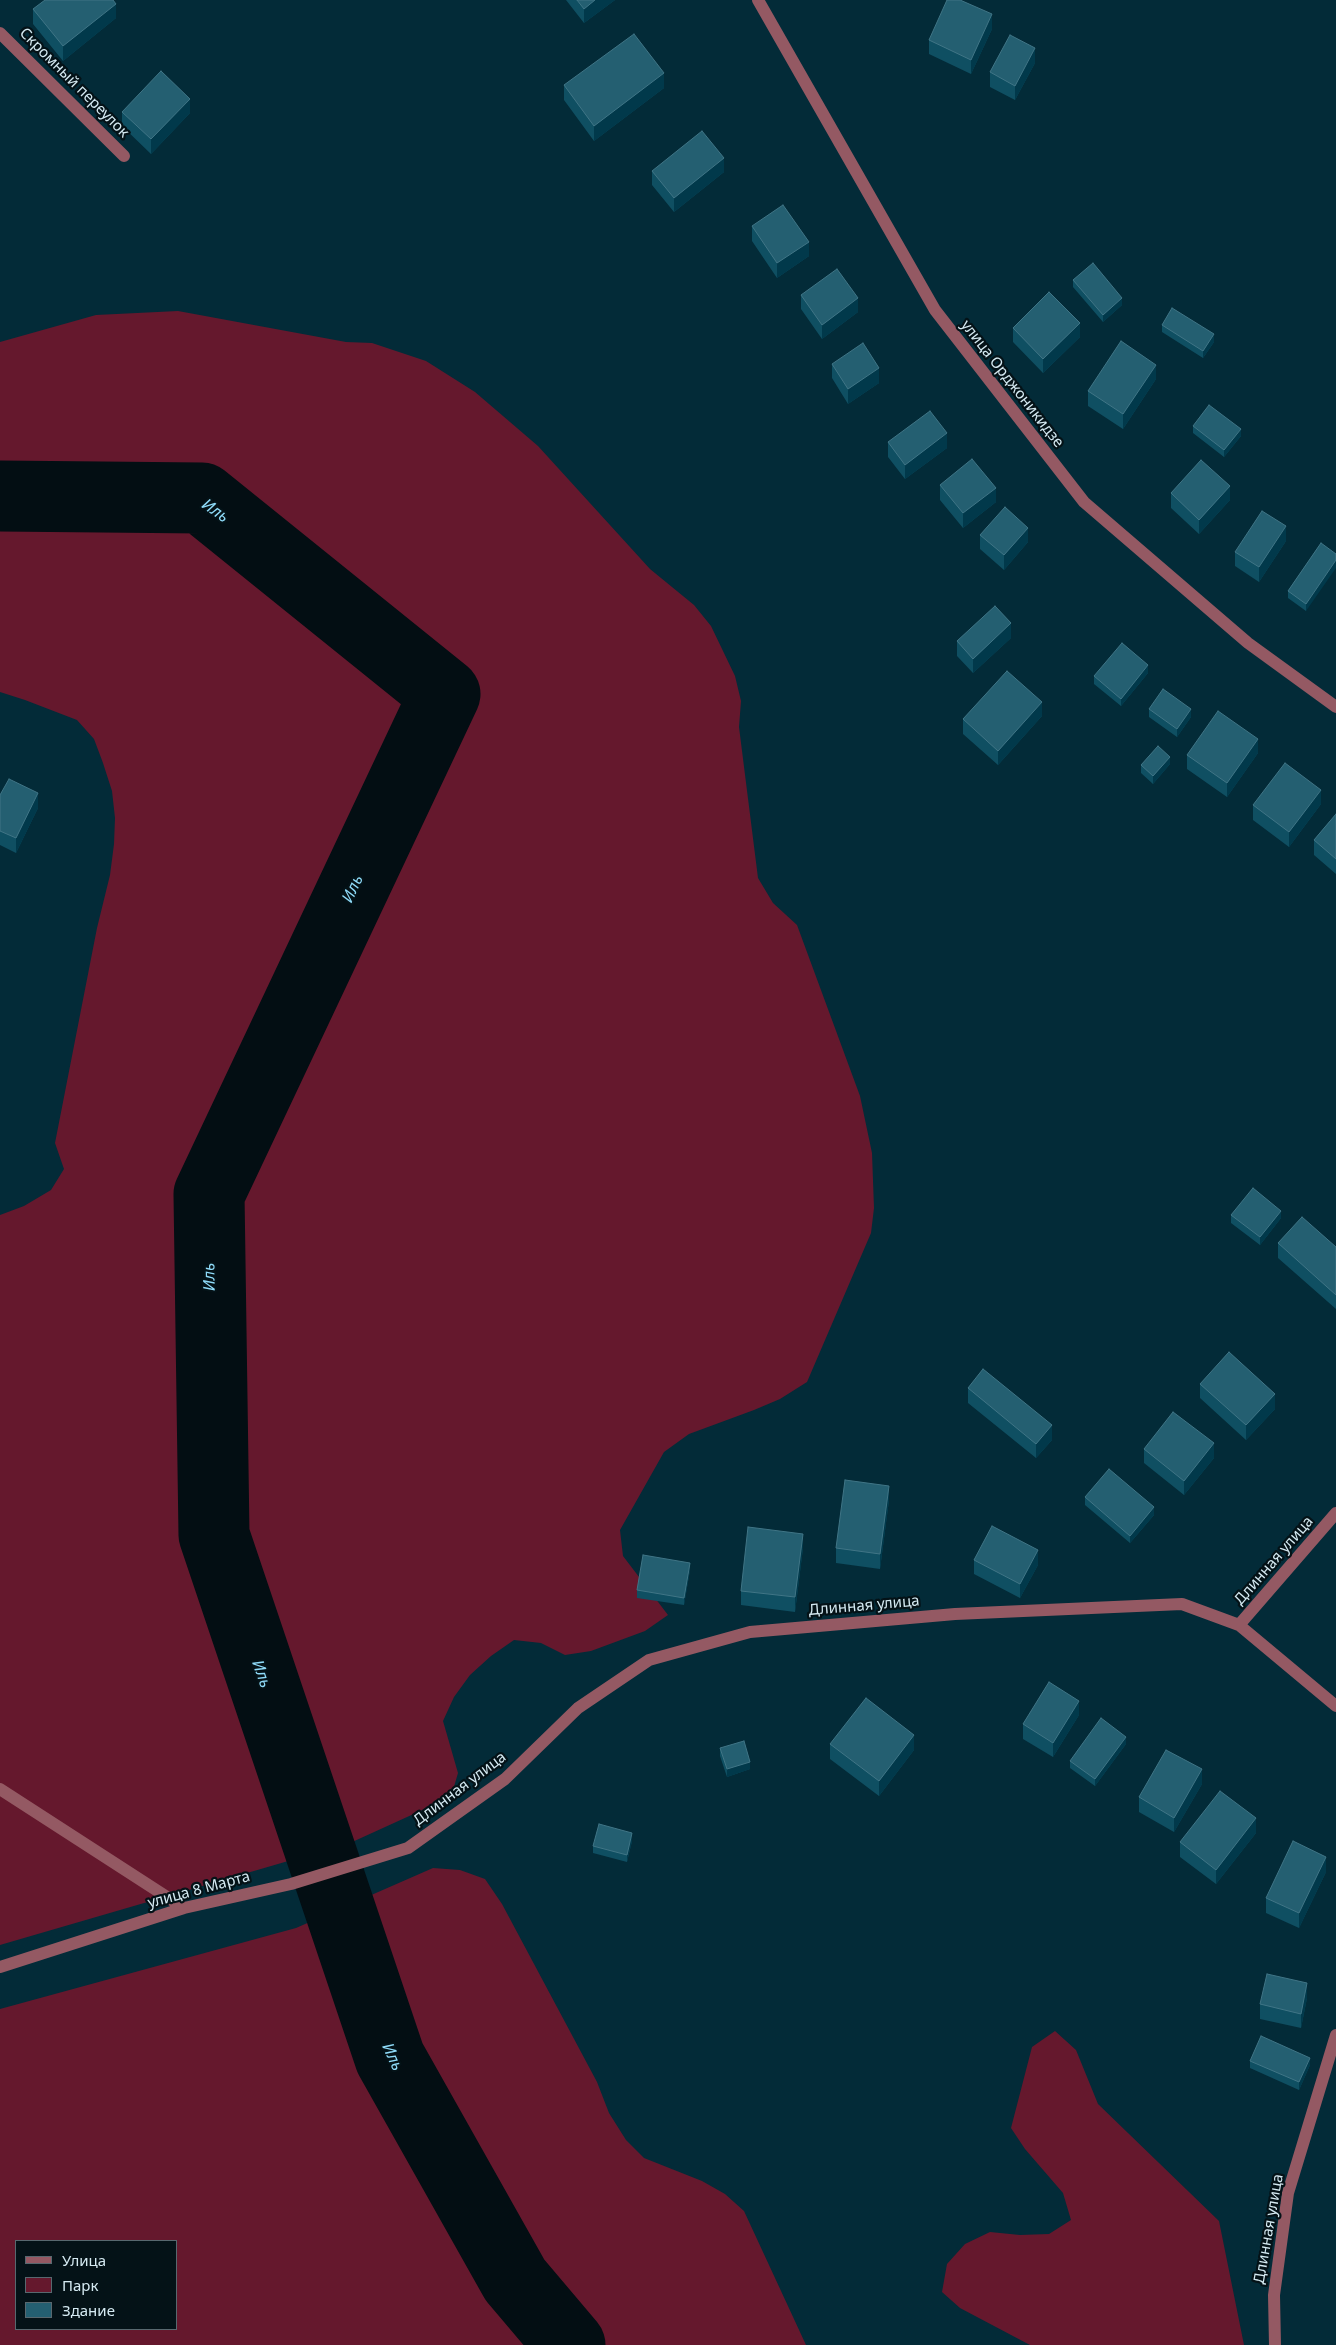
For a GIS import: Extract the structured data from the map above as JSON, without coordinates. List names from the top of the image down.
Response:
{
  "streets": {
    "street": [
      "Скромный переулок",
      "улица Орджоникидзе",
      "Длинная улица",
      "улица 8 Марта"
    ]
  },
  "crossings": [
    ["Длинная улица", "улица 8 Марта"]
  ],
  "water": ["Иль"],
  "legend": ["Улица", "Парк", "Здание"]
}
